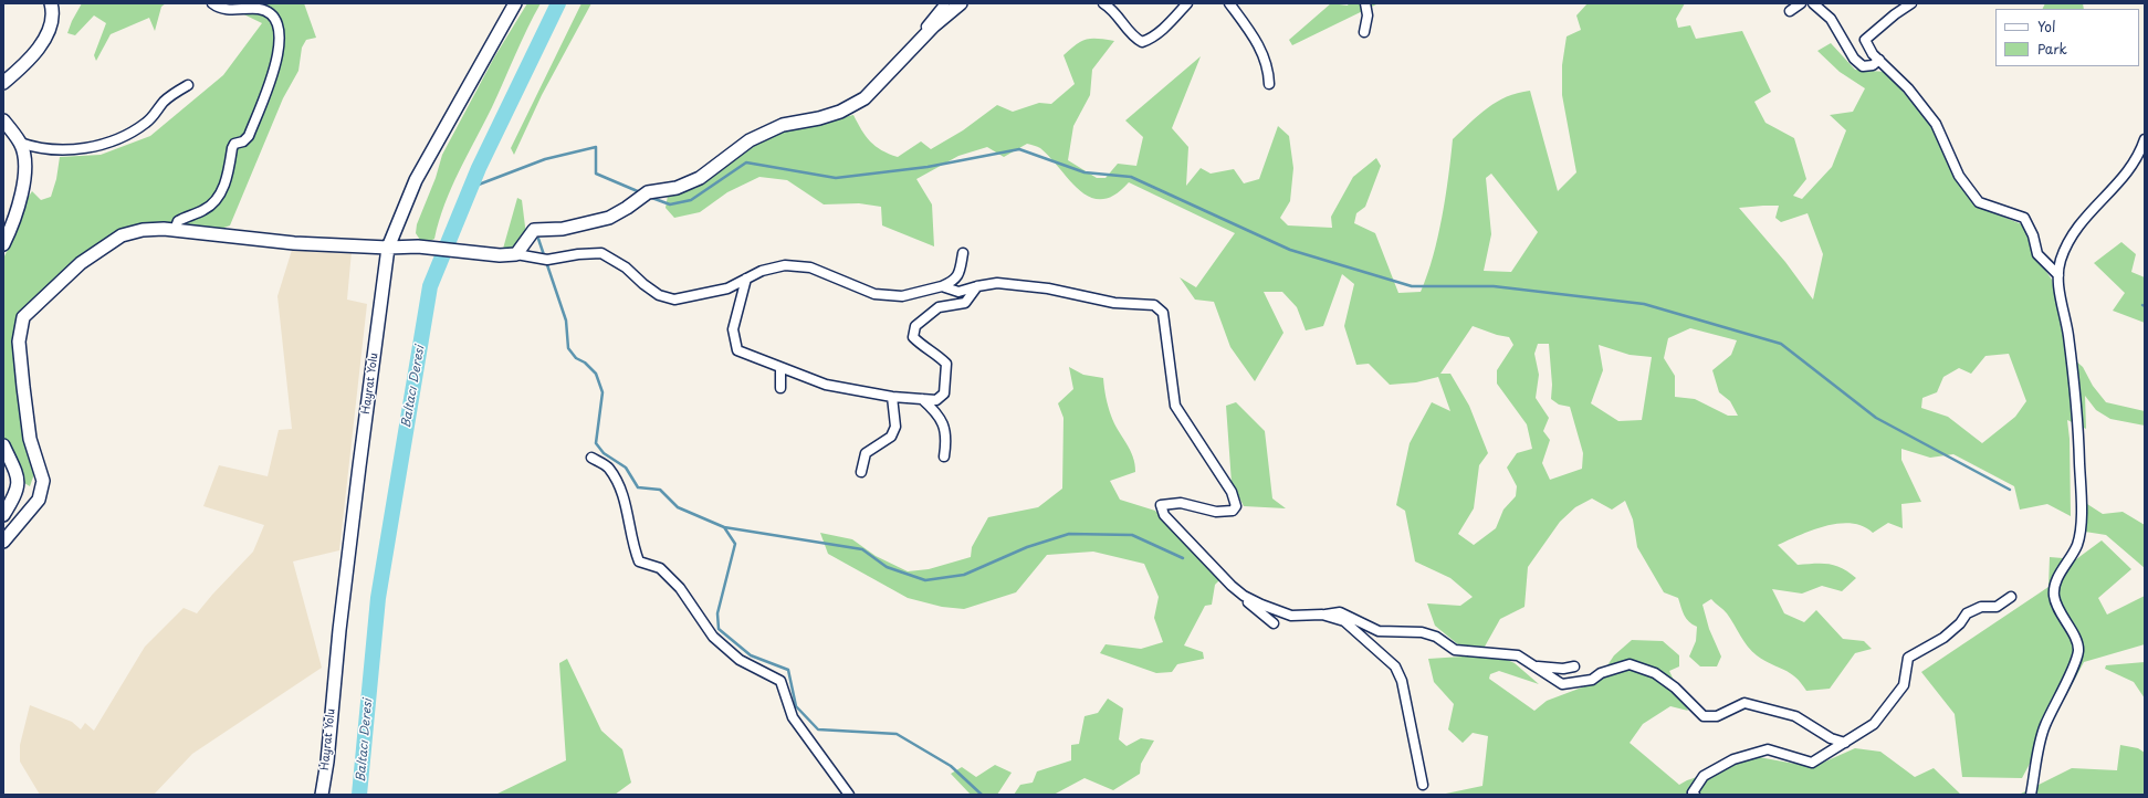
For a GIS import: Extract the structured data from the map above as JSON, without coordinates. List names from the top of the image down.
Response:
{
  "streets": {
    "street": ["Hayrat Yolu"]
  },
  "water": ["Baltacı Deresi"],
  "legend": ["Yol", "Park"]
}
